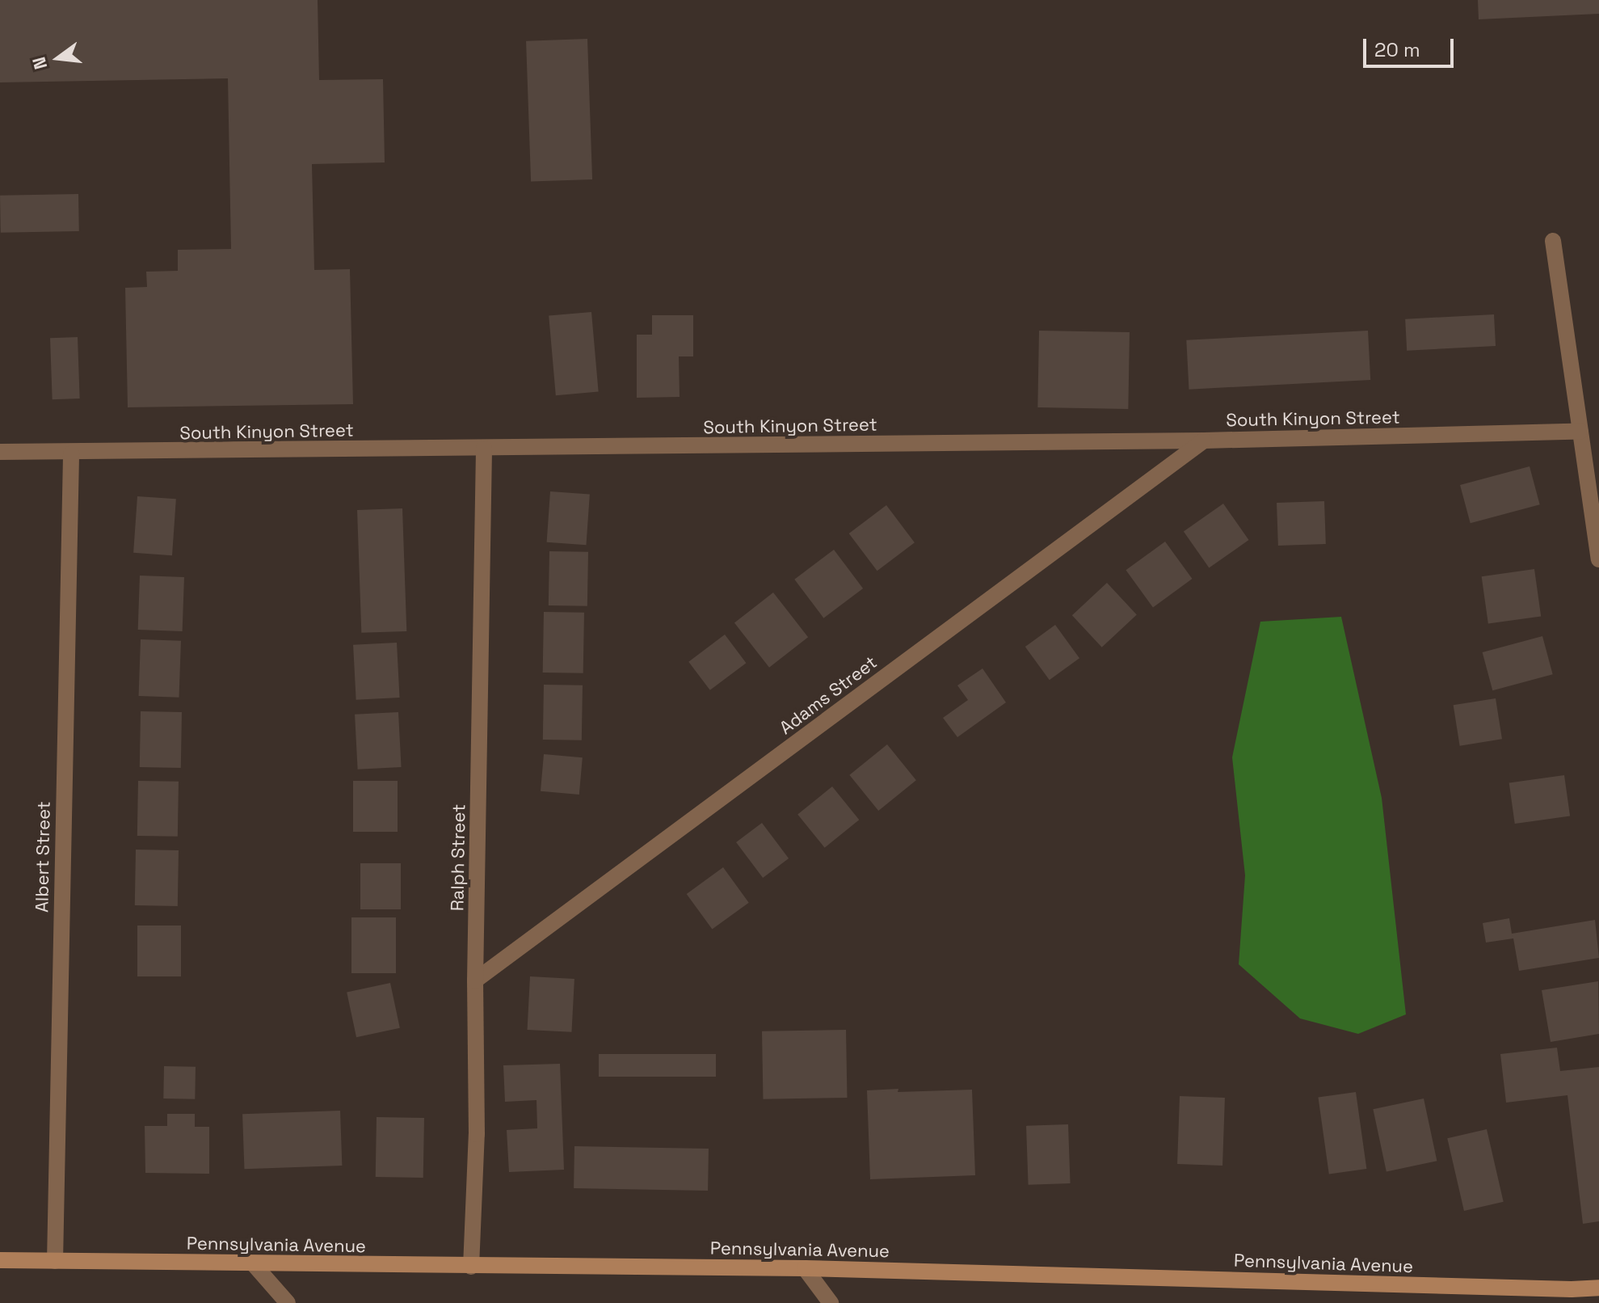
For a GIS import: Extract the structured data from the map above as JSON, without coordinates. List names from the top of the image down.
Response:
{
  "streets": {
    "main road": ["Pennsylvania Avenue"],
    "street": [
      "South Kinyon Street",
      "Adams Street",
      "Albert Street",
      "Ralph Street"
    ]
  },
  "crossings": [
    ["South Kinyon Street", "Adams Street"],
    ["South Kinyon Street", "Albert Street"],
    ["South Kinyon Street", "Ralph Street"],
    ["Adams Street", "Ralph Street"],
    ["Albert Street", "Pennsylvania Avenue"],
    ["Ralph Street", "Pennsylvania Avenue"]
  ],
  "scale_bar": "20 m",
  "north": "left"
}
